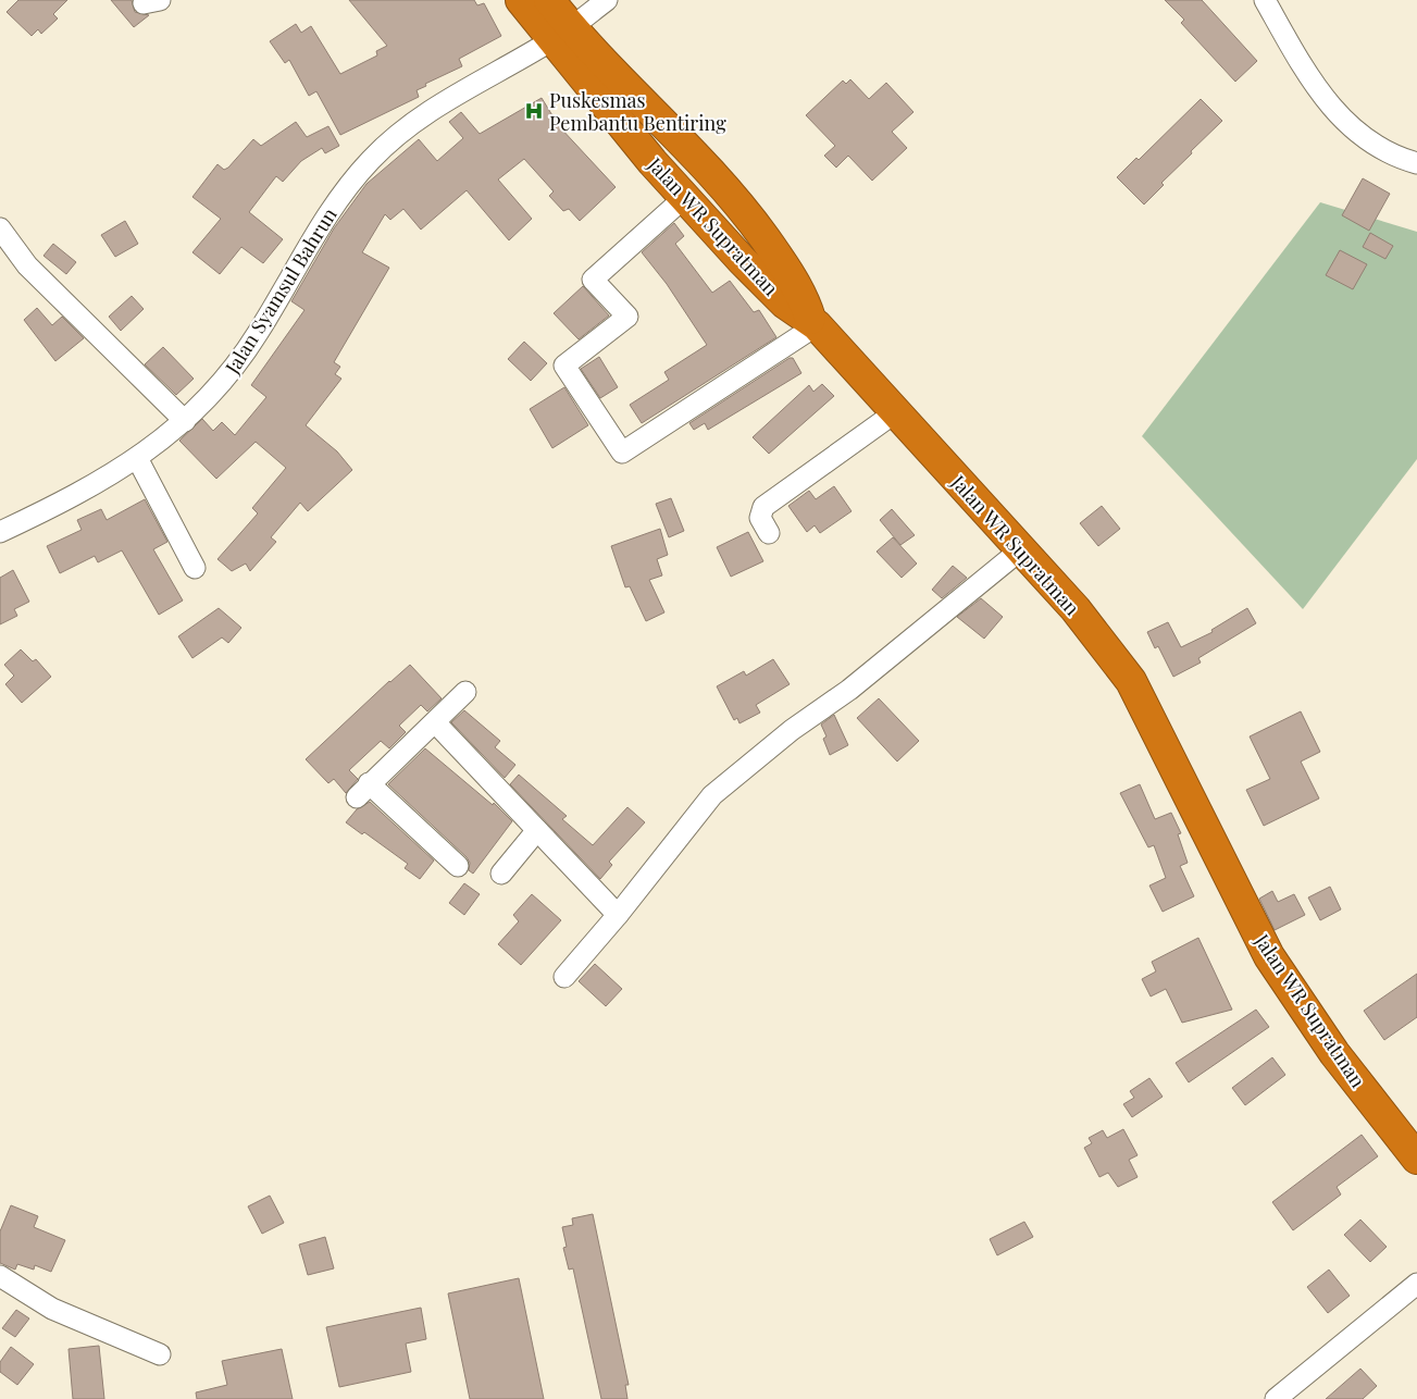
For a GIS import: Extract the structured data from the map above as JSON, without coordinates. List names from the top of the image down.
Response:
{
  "streets": {
    "highway": ["Jalan WR Supratman"],
    "street": ["Jalan Syamsul Bahrun"]
  },
  "crossings": [
    ["Jalan WR Supratman", "Jalan Syamsul Bahrun"]
  ],
  "places": {
    "hospital": ["Puskesmas Pembantu Bentiring"]
  }
}
